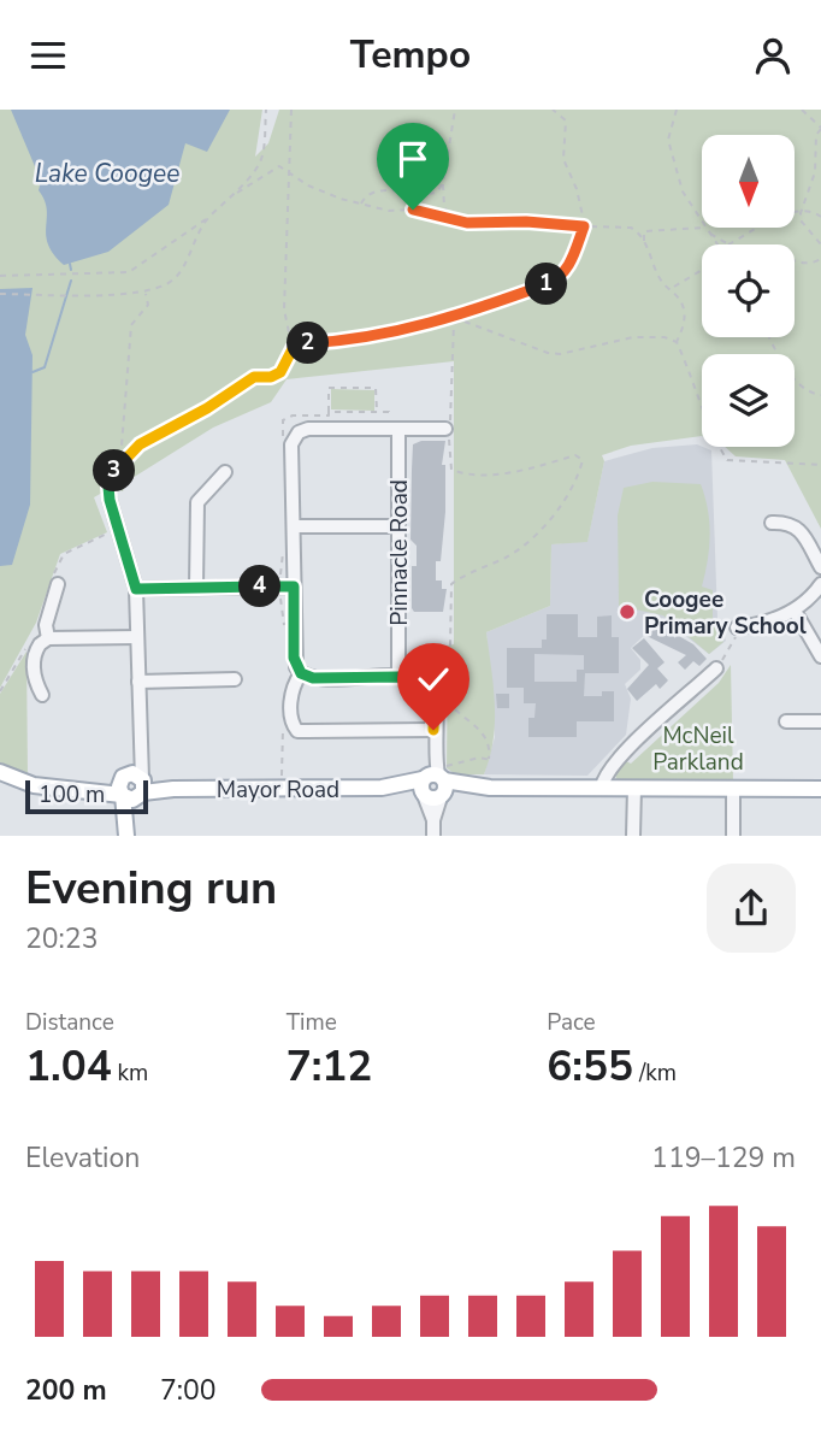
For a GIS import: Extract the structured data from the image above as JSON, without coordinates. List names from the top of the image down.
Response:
{
  "streets": {
    "main road": ["Mayor Road"],
    "street": ["Pinnacle Road"]
  },
  "water": ["Lake Coogee"],
  "parks": ["McNeil Parkland"],
  "places": ["Coogee Primary School"],
  "scale_bar": "100 m",
  "north": "bottom",
  "page": {
    "header": "Tempo",
    "pins": [
      "1",
      "2",
      "3",
      "4"
    ],
    "scale": "100 m",
    "heading": ["Evening run", "20:23"],
    "stats": [
      ["Distance", "1.04 km"],
      ["Time", "7:12"],
      ["Pace", "6:55 /km"]
    ],
    "chart": ["Elevation", "119–129 m"],
    "list": [
      {
        "name": "200 m",
        "note": "7:00"
      }
    ]
  }
}
